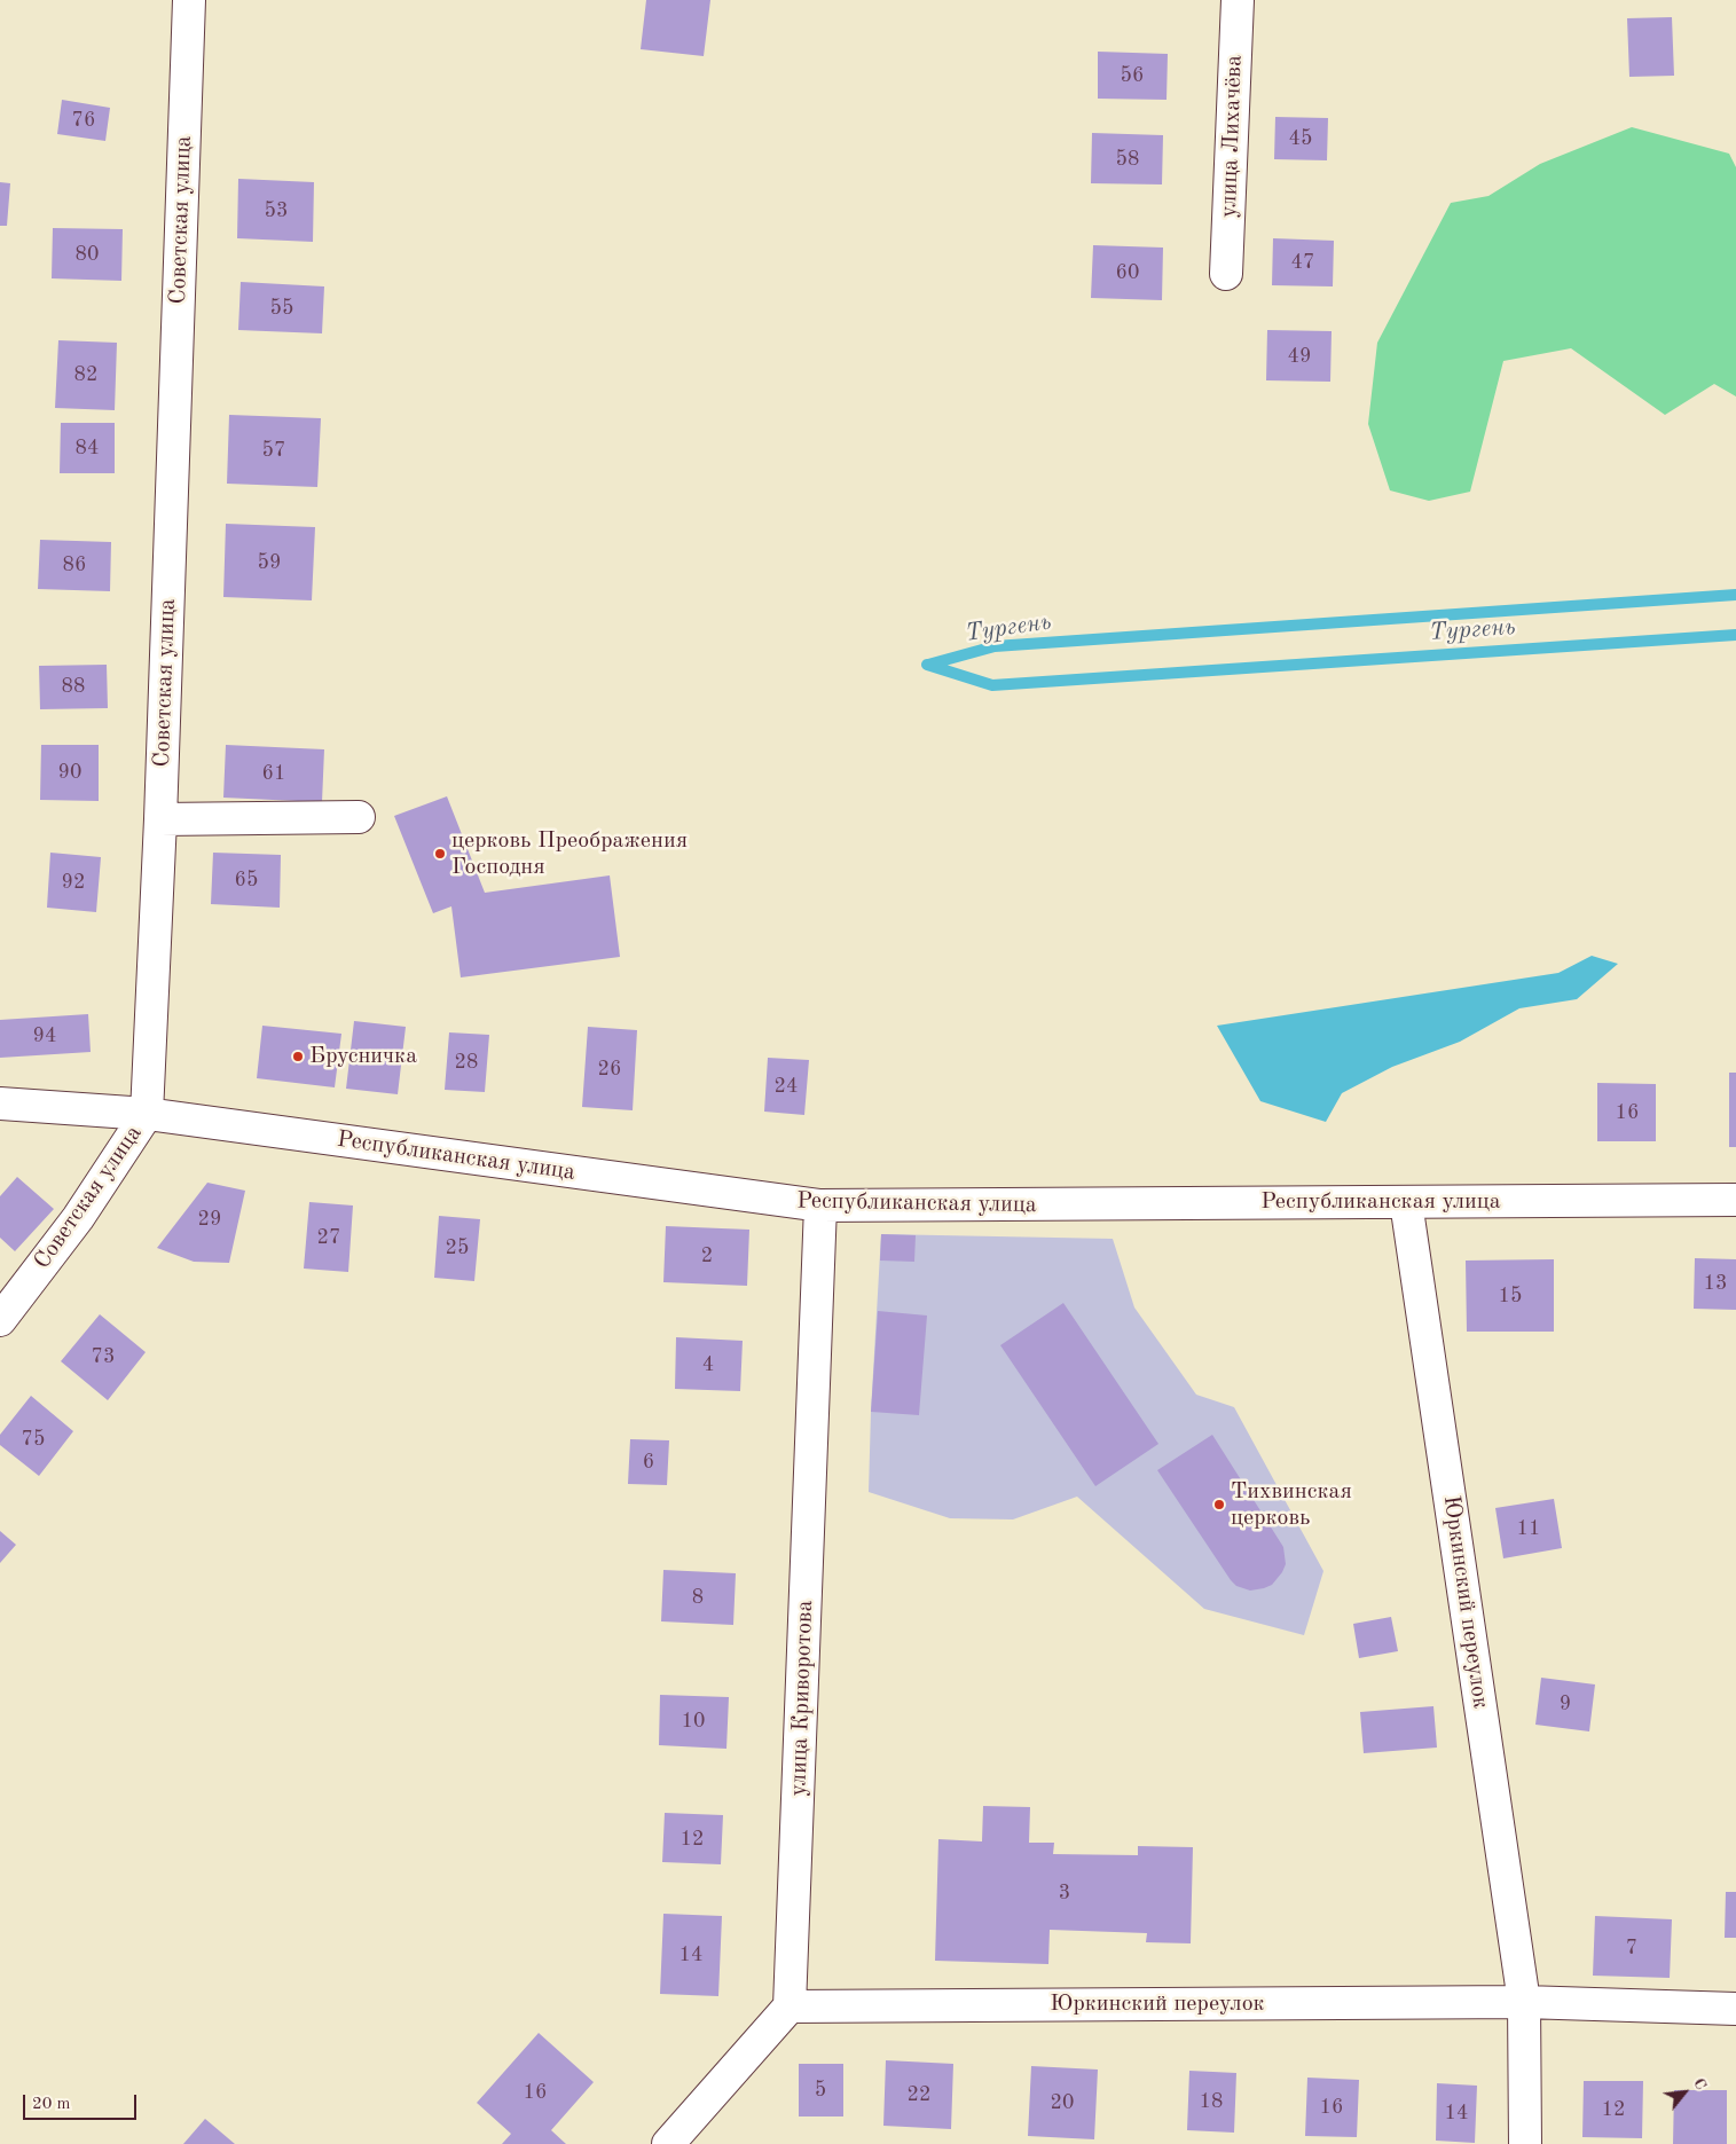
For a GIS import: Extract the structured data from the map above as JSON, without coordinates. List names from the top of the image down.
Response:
{
  "streets": {
    "street": [
      "улица Лихачёва",
      "Советская улица",
      "Республиканская улица",
      "Юркинский переулок",
      "улица Криворотова"
    ]
  },
  "crossings": [
    ["Советская улица", "Республиканская улица"],
    ["Республиканская улица", "Юркинский переулок"],
    ["Республиканская улица", "улица Криворотова"],
    ["Юркинский переулок", "улица Криворотова"]
  ],
  "water": ["Тургень"],
  "places": ["церковь Преображения Господня", "Брусничка", "Тихвинская церковь"],
  "house_numbers": [
    "56",
    "76",
    "45",
    "58",
    "53",
    "80",
    "47",
    "60",
    "55",
    "49",
    "82",
    "84",
    "57",
    "59",
    "86",
    "88",
    "90",
    "61",
    "65",
    "92",
    "94",
    "28",
    "26",
    "24",
    "16",
    "29",
    "27",
    "25",
    "2",
    "13",
    "15",
    "73",
    "4",
    "75",
    "6",
    "11",
    "8",
    "9",
    "10",
    "12",
    "3",
    "7",
    "14",
    "5",
    "16",
    "22",
    "18",
    "20",
    "16",
    "12",
    "14"
  ],
  "scale_bar": "20 m",
  "north": "top right"
}
